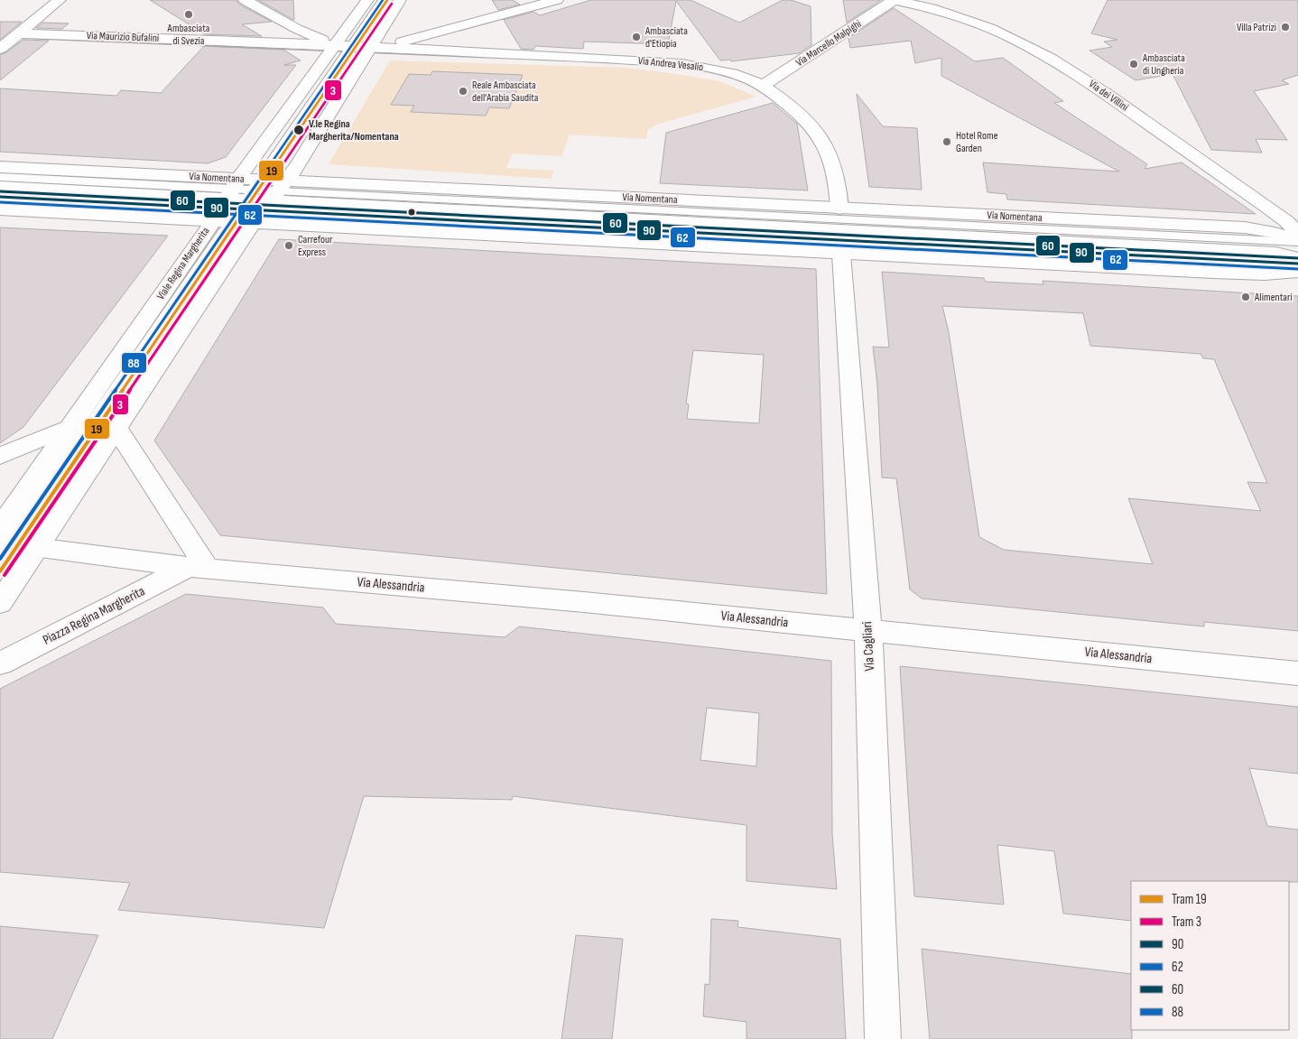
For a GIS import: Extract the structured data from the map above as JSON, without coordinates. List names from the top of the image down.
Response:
{
  "streets": {
    "street": [
      "Via Maurizio Bufalini",
      "Via Marcello Malpighi",
      "Via Andrea Vesalio",
      "Via dei Villini",
      "Via Nomentana",
      "Viale Regina Margherita",
      "Via Alessandria",
      "Piazza Regina Margherita",
      "Via Cagliari"
    ]
  },
  "crossings": [
    ["Via Maurizio Bufalini", "Via Andrea Vesalio"],
    ["Via Maurizio Bufalini", "Viale Regina Margherita"],
    ["Via Marcello Malpighi", "Via Andrea Vesalio"],
    ["Via Marcello Malpighi", "Via dei Villini"],
    ["Via Andrea Vesalio", "Via Nomentana"],
    ["Via Andrea Vesalio", "Viale Regina Margherita"],
    ["Via Nomentana", "Viale Regina Margherita"],
    ["Via Nomentana", "Via Cagliari"],
    ["Via Alessandria", "Piazza Regina Margherita"],
    ["Via Alessandria", "Via Cagliari"]
  ],
  "places": [
    "Ambasciata di Svezia",
    "Villa Patrizi",
    "Ambasciata d'Etiopia",
    "Ambasciata di Ungheria",
    "Reale Ambasciata dell'Arabia Saudita",
    "V.le Regina Margherita/Nomentana",
    "Hotel Rome Garden",
    "Carrefour Express",
    "Alimentari"
  ],
  "lines": [
    "tram line 19",
    "transit line 88",
    "tram line 3",
    "transit line 60",
    "transit line 90",
    "transit line 62"
  ],
  "legend": [
    "Tram 19",
    "Tram 3",
    "90",
    "62",
    "60",
    "88"
  ]
}
